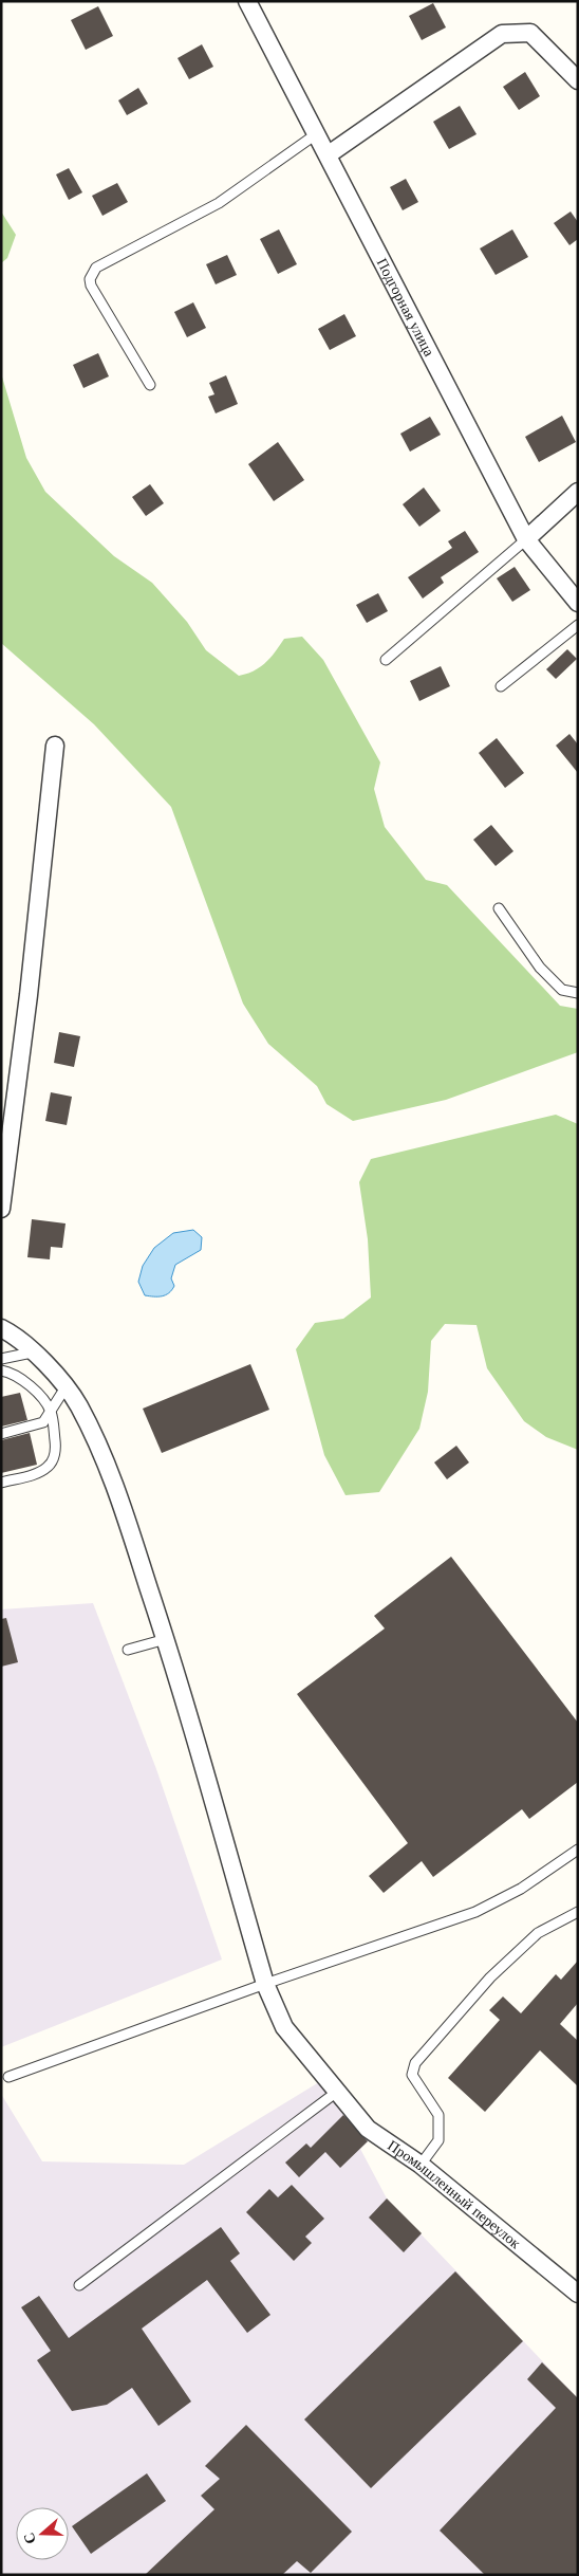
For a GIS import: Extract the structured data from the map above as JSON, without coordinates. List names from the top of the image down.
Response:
{
  "streets": {
    "street": ["Подгорная улица", "Промышленный переулок"]
  },
  "north": "left"
}
